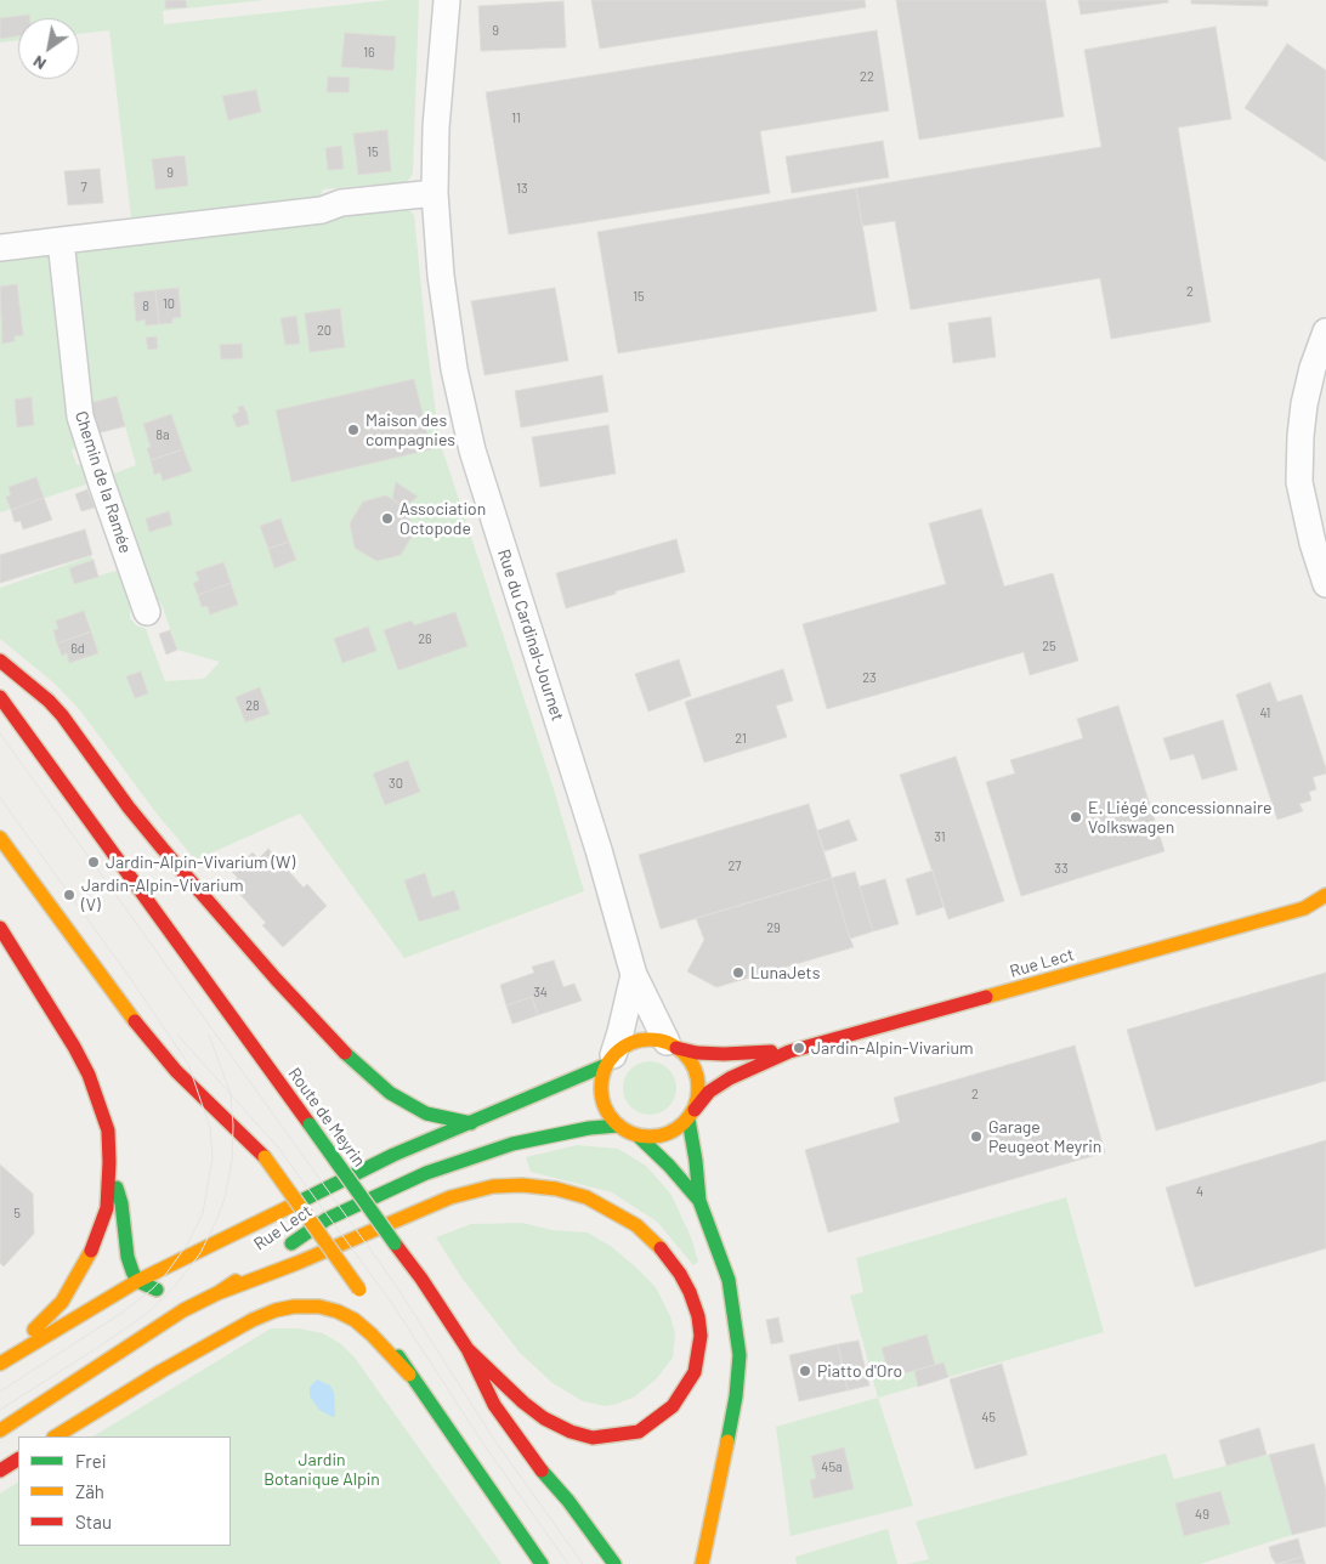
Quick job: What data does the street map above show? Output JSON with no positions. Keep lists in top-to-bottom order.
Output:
{
  "streets": {
    "main road": ["Rue Lect", "Route de Meyrin"],
    "street": ["Chemin de la Ramée", "Rue du Cardinal-Journet"]
  },
  "crossings": [
    ["Rue du Cardinal-Journet", "Rue Lect"]
  ],
  "parks": ["Jardin Botanique Alpin"],
  "places": [
    "Maison des compagnies",
    "Association Octopode",
    "E. Liégé concessionnaire Volkswagen",
    "Jardin-Alpin-Vivarium (W)",
    "Jardin-Alpin-Vivarium (V)",
    "LunaJets",
    "Jardin-Alpin-Vivarium",
    "Garage Peugeot Meyrin",
    "Piatto d'Oro"
  ],
  "house_numbers": [
    "9",
    "16",
    "22",
    "11",
    "15",
    "9",
    "7",
    "13",
    "2",
    "15",
    "10",
    "8",
    "20",
    "8a",
    "26",
    "25",
    "6d",
    "23",
    "28",
    "41",
    "21",
    "30",
    "31",
    "27",
    "33",
    "29",
    "34",
    "2",
    "4",
    "5",
    "45",
    "45a",
    "49"
  ],
  "legend": ["Frei", "Zäh", "Stau"],
  "north": "bottom left"
}
